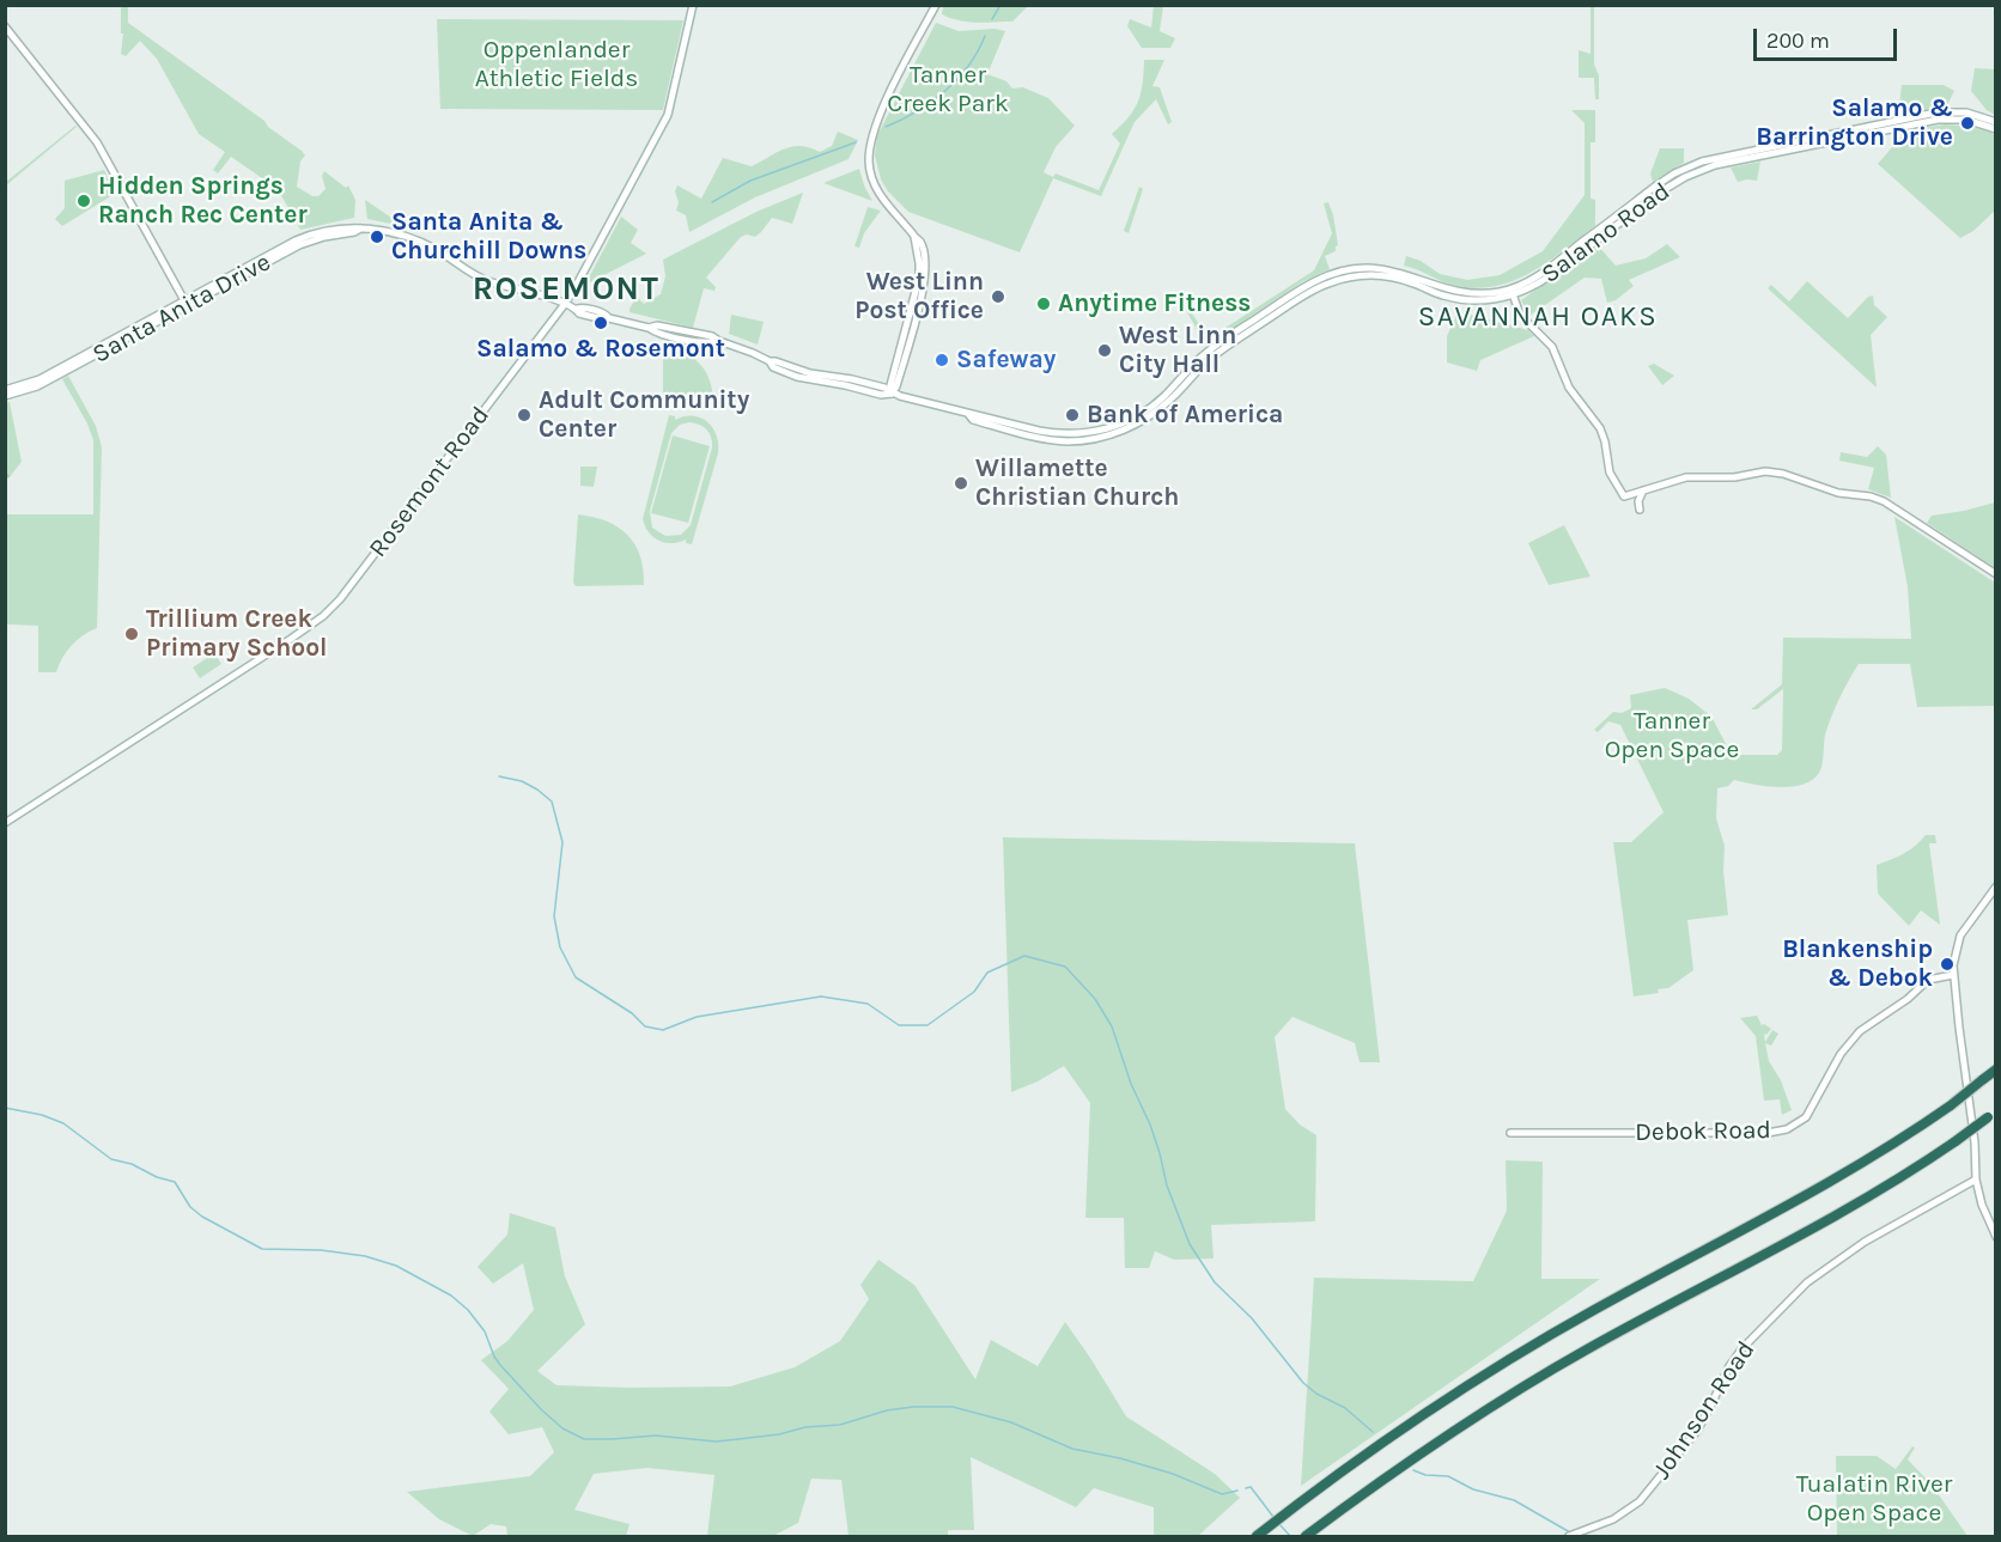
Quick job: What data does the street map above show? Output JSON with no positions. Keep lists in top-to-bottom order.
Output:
{
  "streets": {
    "main road": [
      "Salamo Road",
      "Santa Anita Drive",
      "Rosemont Road",
      "Debok Road",
      "Johnson Road"
    ]
  },
  "crossings": [
    ["Salamo Road", "Santa Anita Drive"],
    ["Salamo Road", "Rosemont Road"],
    ["Santa Anita Drive", "Rosemont Road"]
  ],
  "districts": ["ROSEMONT", "SAVANNAH OAKS"],
  "parks": [
    "Oppenlander Athletic Fields",
    "Tanner Creek Park",
    "Tanner Open Space",
    "Tualatin River Open Space"
  ],
  "places": [
    "Salamo & Barrington Drive",
    "Hidden Springs Ranch Rec Center",
    "Santa Anita & Churchill Downs",
    "West Linn Post Office",
    "Anytime Fitness",
    "Salamo & Rosemont",
    "West Linn City Hall",
    "Safeway",
    "Adult Community Center",
    "Bank of America",
    "Willamette Christian Church",
    "Trillium Creek Primary School",
    "Blankenship & Debok"
  ],
  "scale_bar": "200 m"
}
